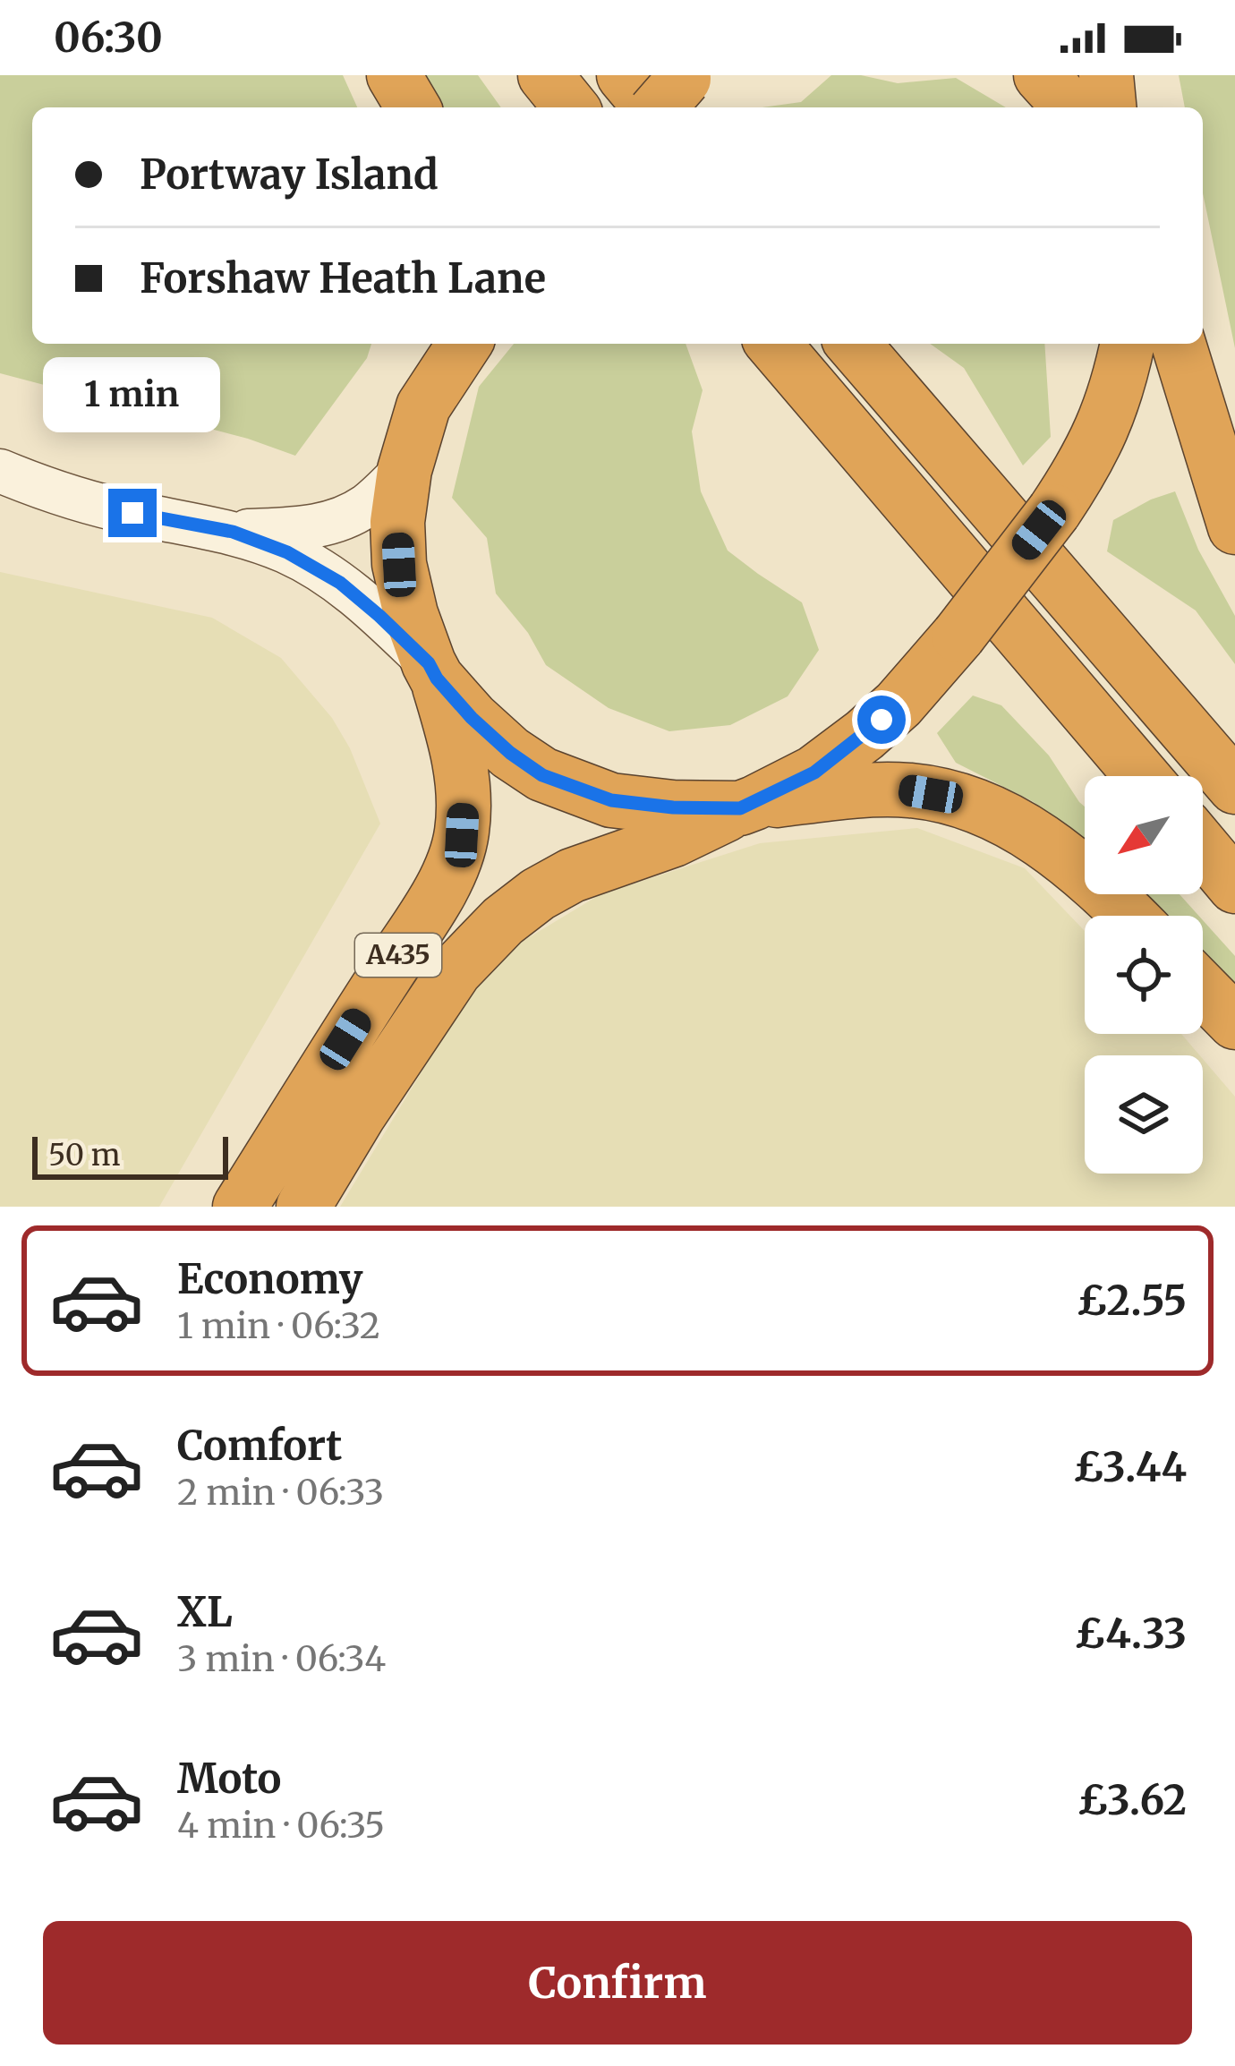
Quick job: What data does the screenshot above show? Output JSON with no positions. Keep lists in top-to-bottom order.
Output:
{
  "streets": {
    "highway": ["A435"]
  },
  "scale_bar": "50 m",
  "north": "bottom left",
  "page": {
    "status": "06:30",
    "banner": ["Portway Island", "Forshaw Heath Lane"],
    "bubble": "1 min",
    "scale": "50 m",
    "list": [
      {
        "name": "Economy",
        "note": "1 min · 06:32",
        "value": "£2.55"
      },
      {
        "name": "Comfort",
        "note": "2 min · 06:33",
        "value": "£3.44"
      },
      {
        "name": "XL",
        "note": "3 min · 06:34",
        "value": "£4.33"
      },
      {
        "name": "Moto",
        "note": "4 min · 06:35",
        "value": "£3.62"
      }
    ],
    "buttons": "Confirm"
  }
}
